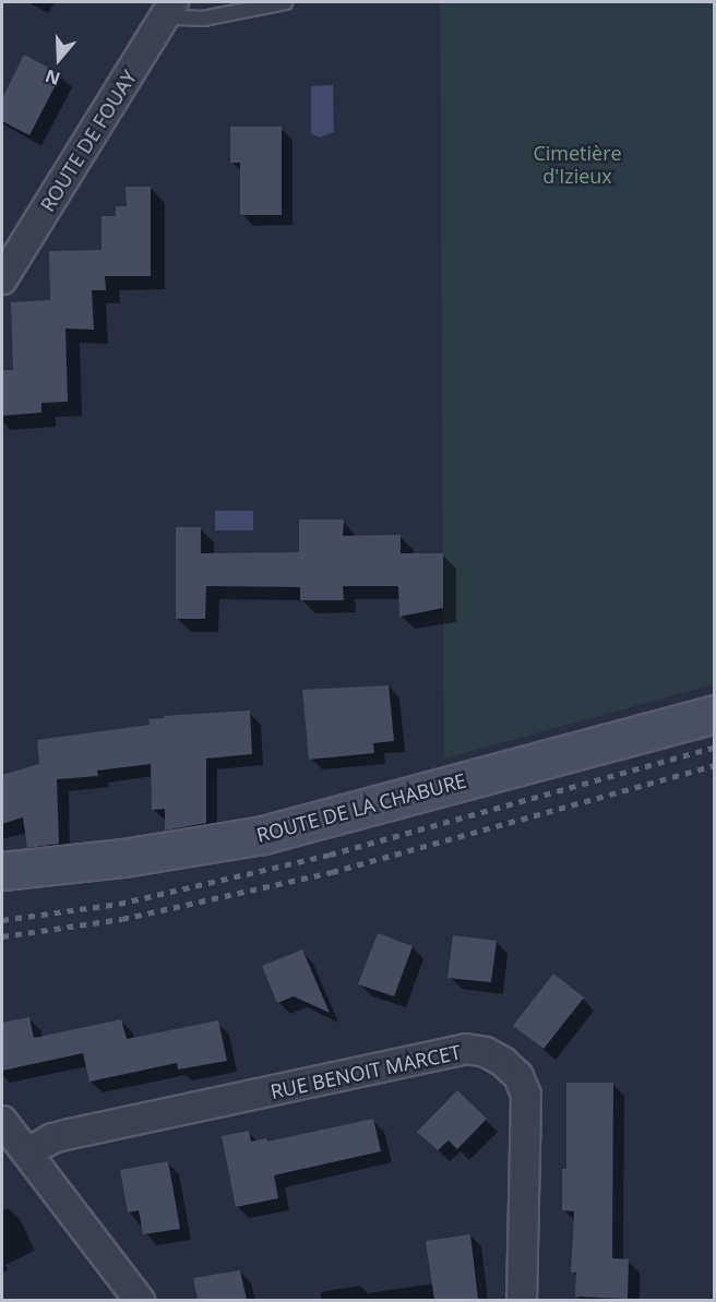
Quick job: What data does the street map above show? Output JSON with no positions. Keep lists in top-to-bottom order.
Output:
{
  "streets": {
    "main road": ["ROUTE DE LA CHABURE"],
    "street": ["ROUTE DE FOUAY", "RUE BENOIT MARCET"]
  },
  "parks": ["Cimetière d'Izieux"],
  "north": "bottom"
}
